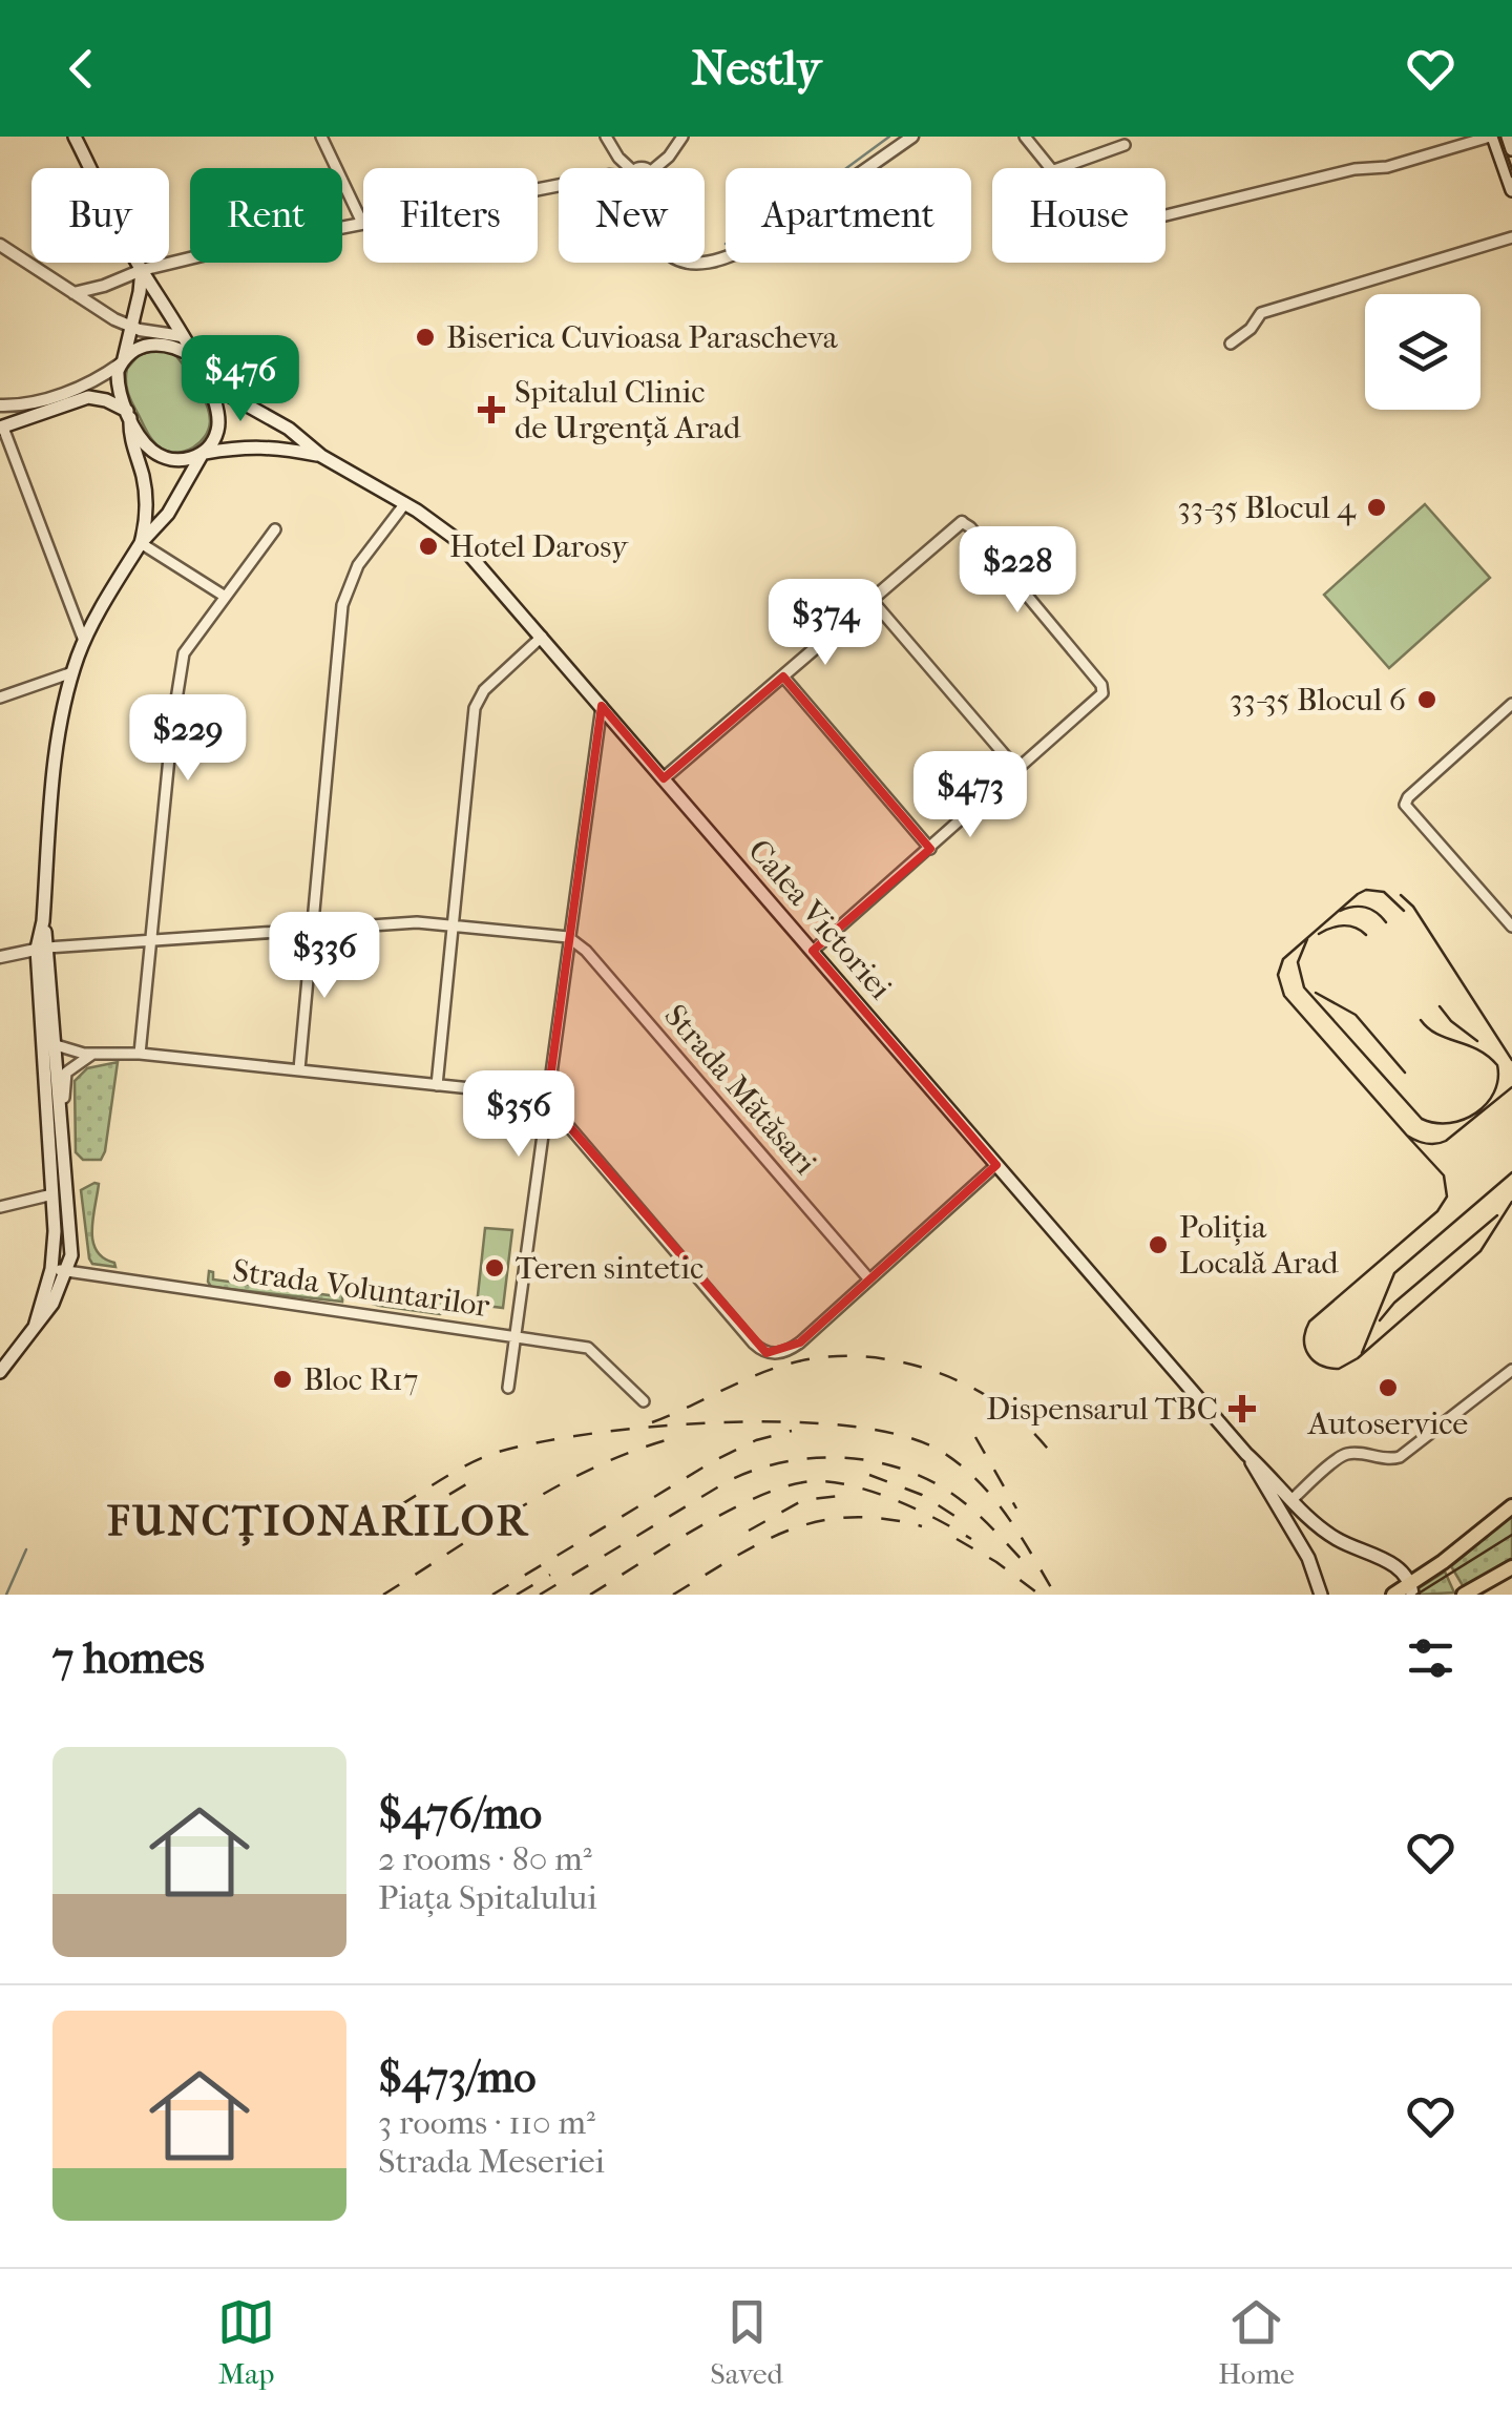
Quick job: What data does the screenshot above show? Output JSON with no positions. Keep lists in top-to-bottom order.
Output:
{
  "streets": {
    "main road": ["Calea Victoriei"],
    "street": ["Strada Mătăsari", "Strada Voluntarilor"]
  },
  "districts": ["FUNCȚIONARILOR"],
  "places": {
    "other": [
      "Biserica Cuvioasa Parascheva",
      "33-35 Blocul 4",
      "Hotel Darosy",
      "33-35 Blocul 6",
      "Poliția Locală Arad",
      "Teren sintetic",
      "Bloc R17",
      "Autoservice"
    ],
    "health": ["Spitalul Clinic de Urgență Arad", "Dispensarul TBC"]
  },
  "page": {
    "header": "Nestly",
    "chip": [
      "Buy",
      "Rent",
      "Filters",
      "New",
      "Apartment",
      "House"
    ],
    "price": [
      "$476",
      "$228",
      "$374",
      "$229",
      "$473",
      "$336",
      "$356"
    ],
    "heading": "7 homes",
    "list": [
      {
        "name": "$476/mo",
        "note": "2 rooms · 80 m² · Piața Spitalului"
      },
      {
        "name": "$473/mo",
        "note": "3 rooms · 110 m² · Strada Meseriei"
      }
    ],
    "tabs": ["Map", "Saved", "Home"]
  }
}
